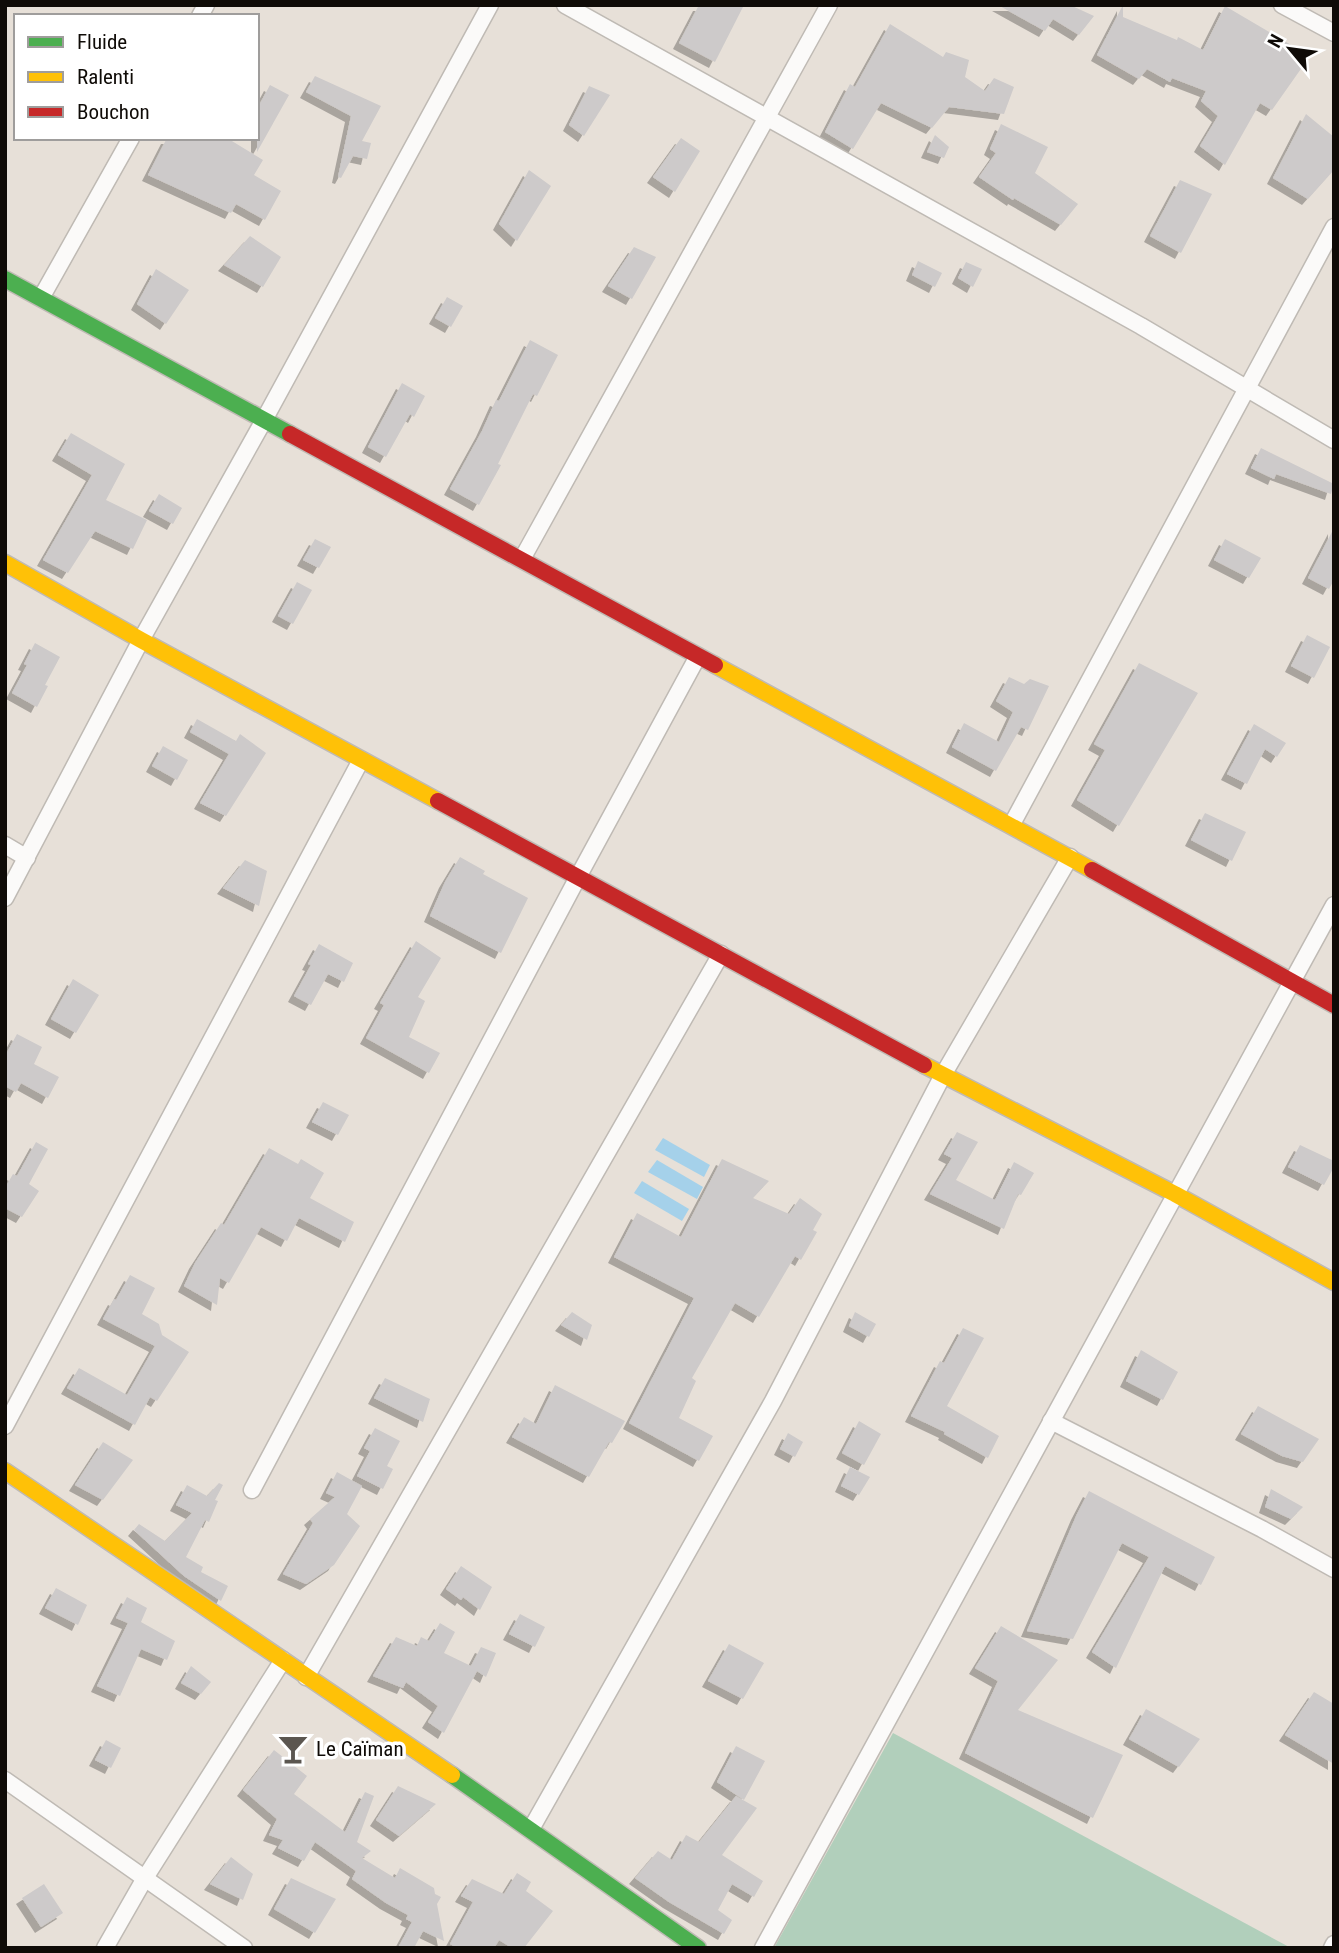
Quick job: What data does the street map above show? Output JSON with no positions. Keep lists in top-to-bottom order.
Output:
{
  "places": {
    "bar": ["Le Caïman"]
  },
  "legend": ["Fluide", "Ralenti", "Bouchon"],
  "north": "top left"
}
